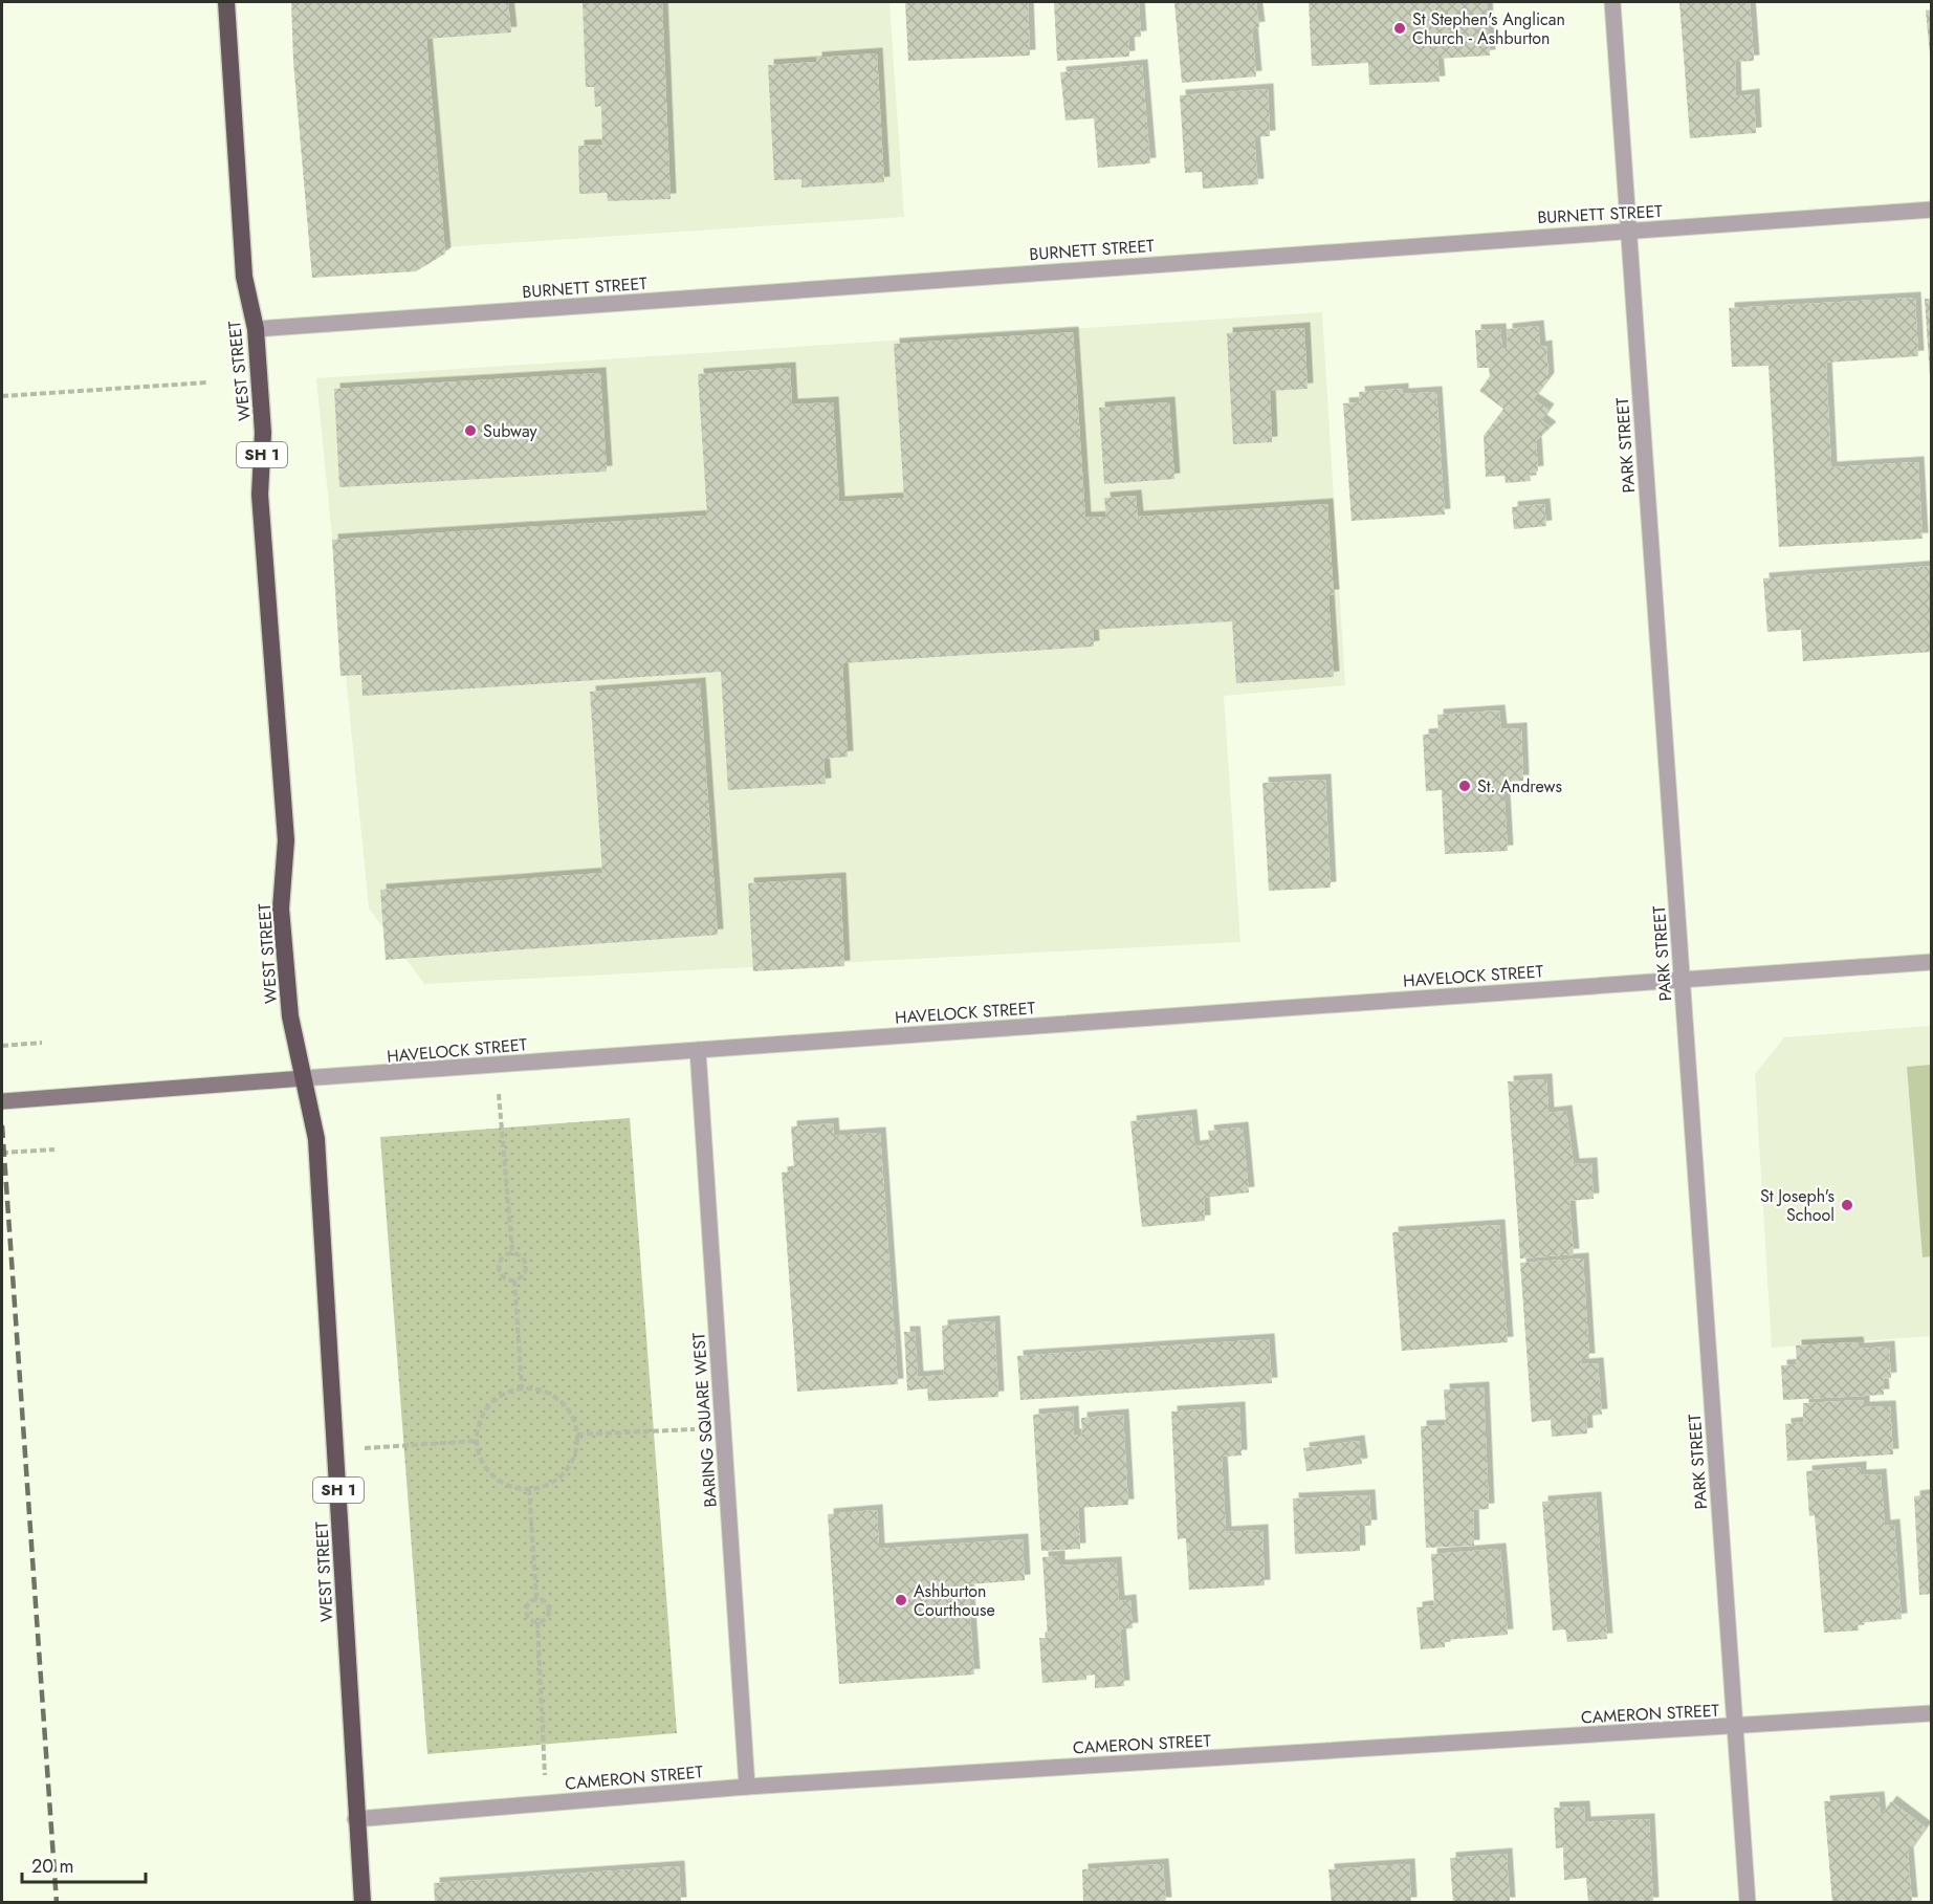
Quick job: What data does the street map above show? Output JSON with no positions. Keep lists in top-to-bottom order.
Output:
{
  "streets": {
    "highway": ["WEST STREET", "SH 1"],
    "main road": ["HAVELOCK STREET"],
    "street": [
      "BURNETT STREET",
      "PARK STREET",
      "BARING SQUARE WEST",
      "CAMERON STREET"
    ]
  },
  "crossings": [
    ["BURNETT STREET", "WEST STREET"],
    ["BURNETT STREET", "PARK STREET"],
    ["WEST STREET", "HAVELOCK STREET"],
    ["WEST STREET", "CAMERON STREET"],
    ["PARK STREET", "HAVELOCK STREET"],
    ["PARK STREET", "CAMERON STREET"],
    ["HAVELOCK STREET", "BARING SQUARE WEST"],
    ["BARING SQUARE WEST", "CAMERON STREET"]
  ],
  "places": [
    "St Stephen's Anglican Church - Ashburton",
    "Subway",
    "St. Andrews",
    "St Joseph's School",
    "Ashburton Courthouse"
  ],
  "scale_bar": "20 m"
}
